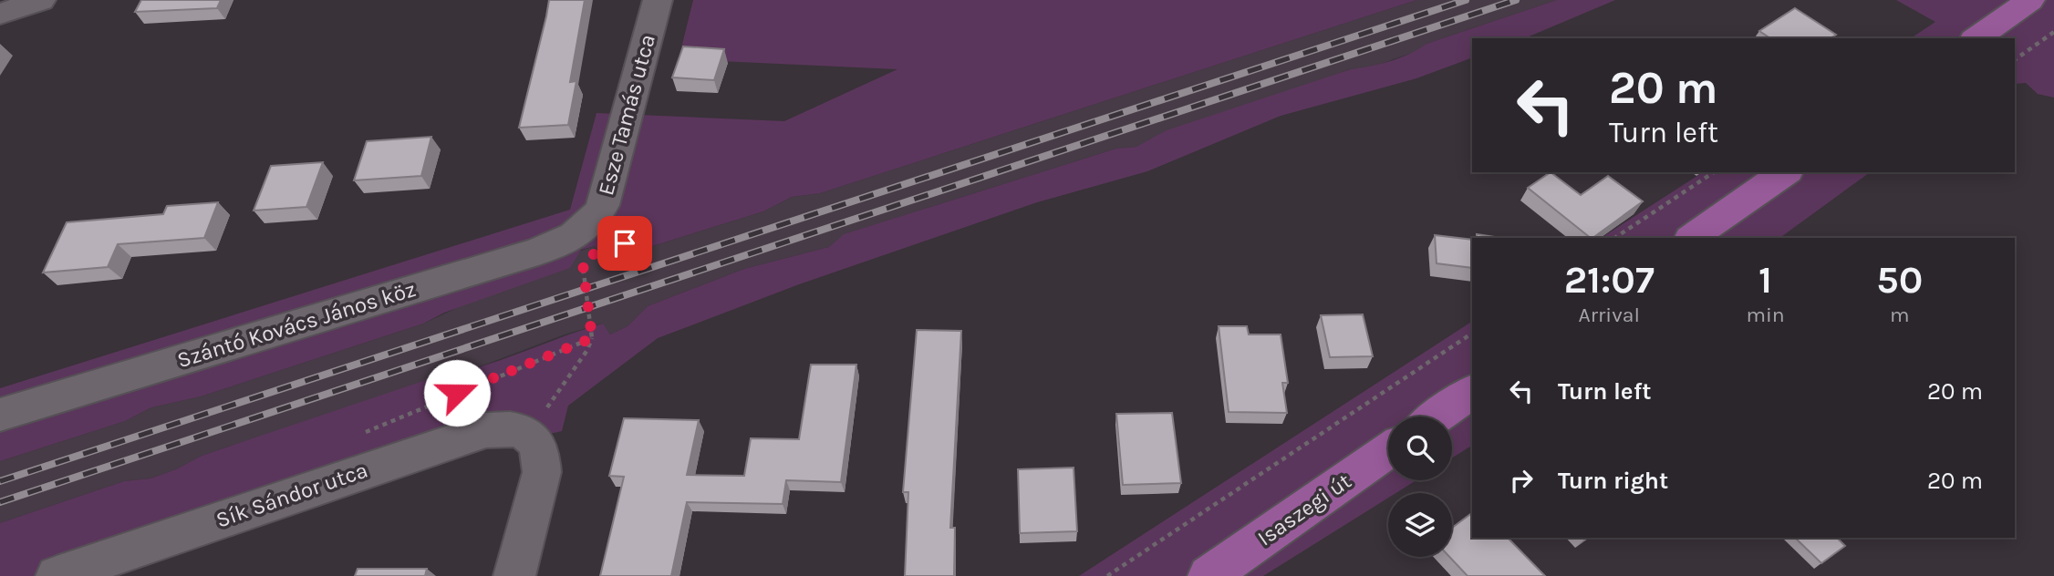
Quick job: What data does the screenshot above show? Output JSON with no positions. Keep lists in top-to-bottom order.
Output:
{
  "streets": {
    "main road": ["Isaszegi út"],
    "street": ["Esze Tamás utca", "Szántó Kovács János köz", "Sík Sándor utca"]
  },
  "crossings": [
    ["Esze Tamás utca", "Szántó Kovács János köz"]
  ],
  "page": {
    "turn": ["20 m", "Turn left"],
    "eta": [
      "21:07",
      "Arrival",
      "1",
      "min",
      "50",
      "m"
    ],
    "list": [
      {
        "name": "Turn left",
        "value": "20 m"
      },
      {
        "name": "Turn right",
        "value": "20 m"
      }
    ]
  }
}
